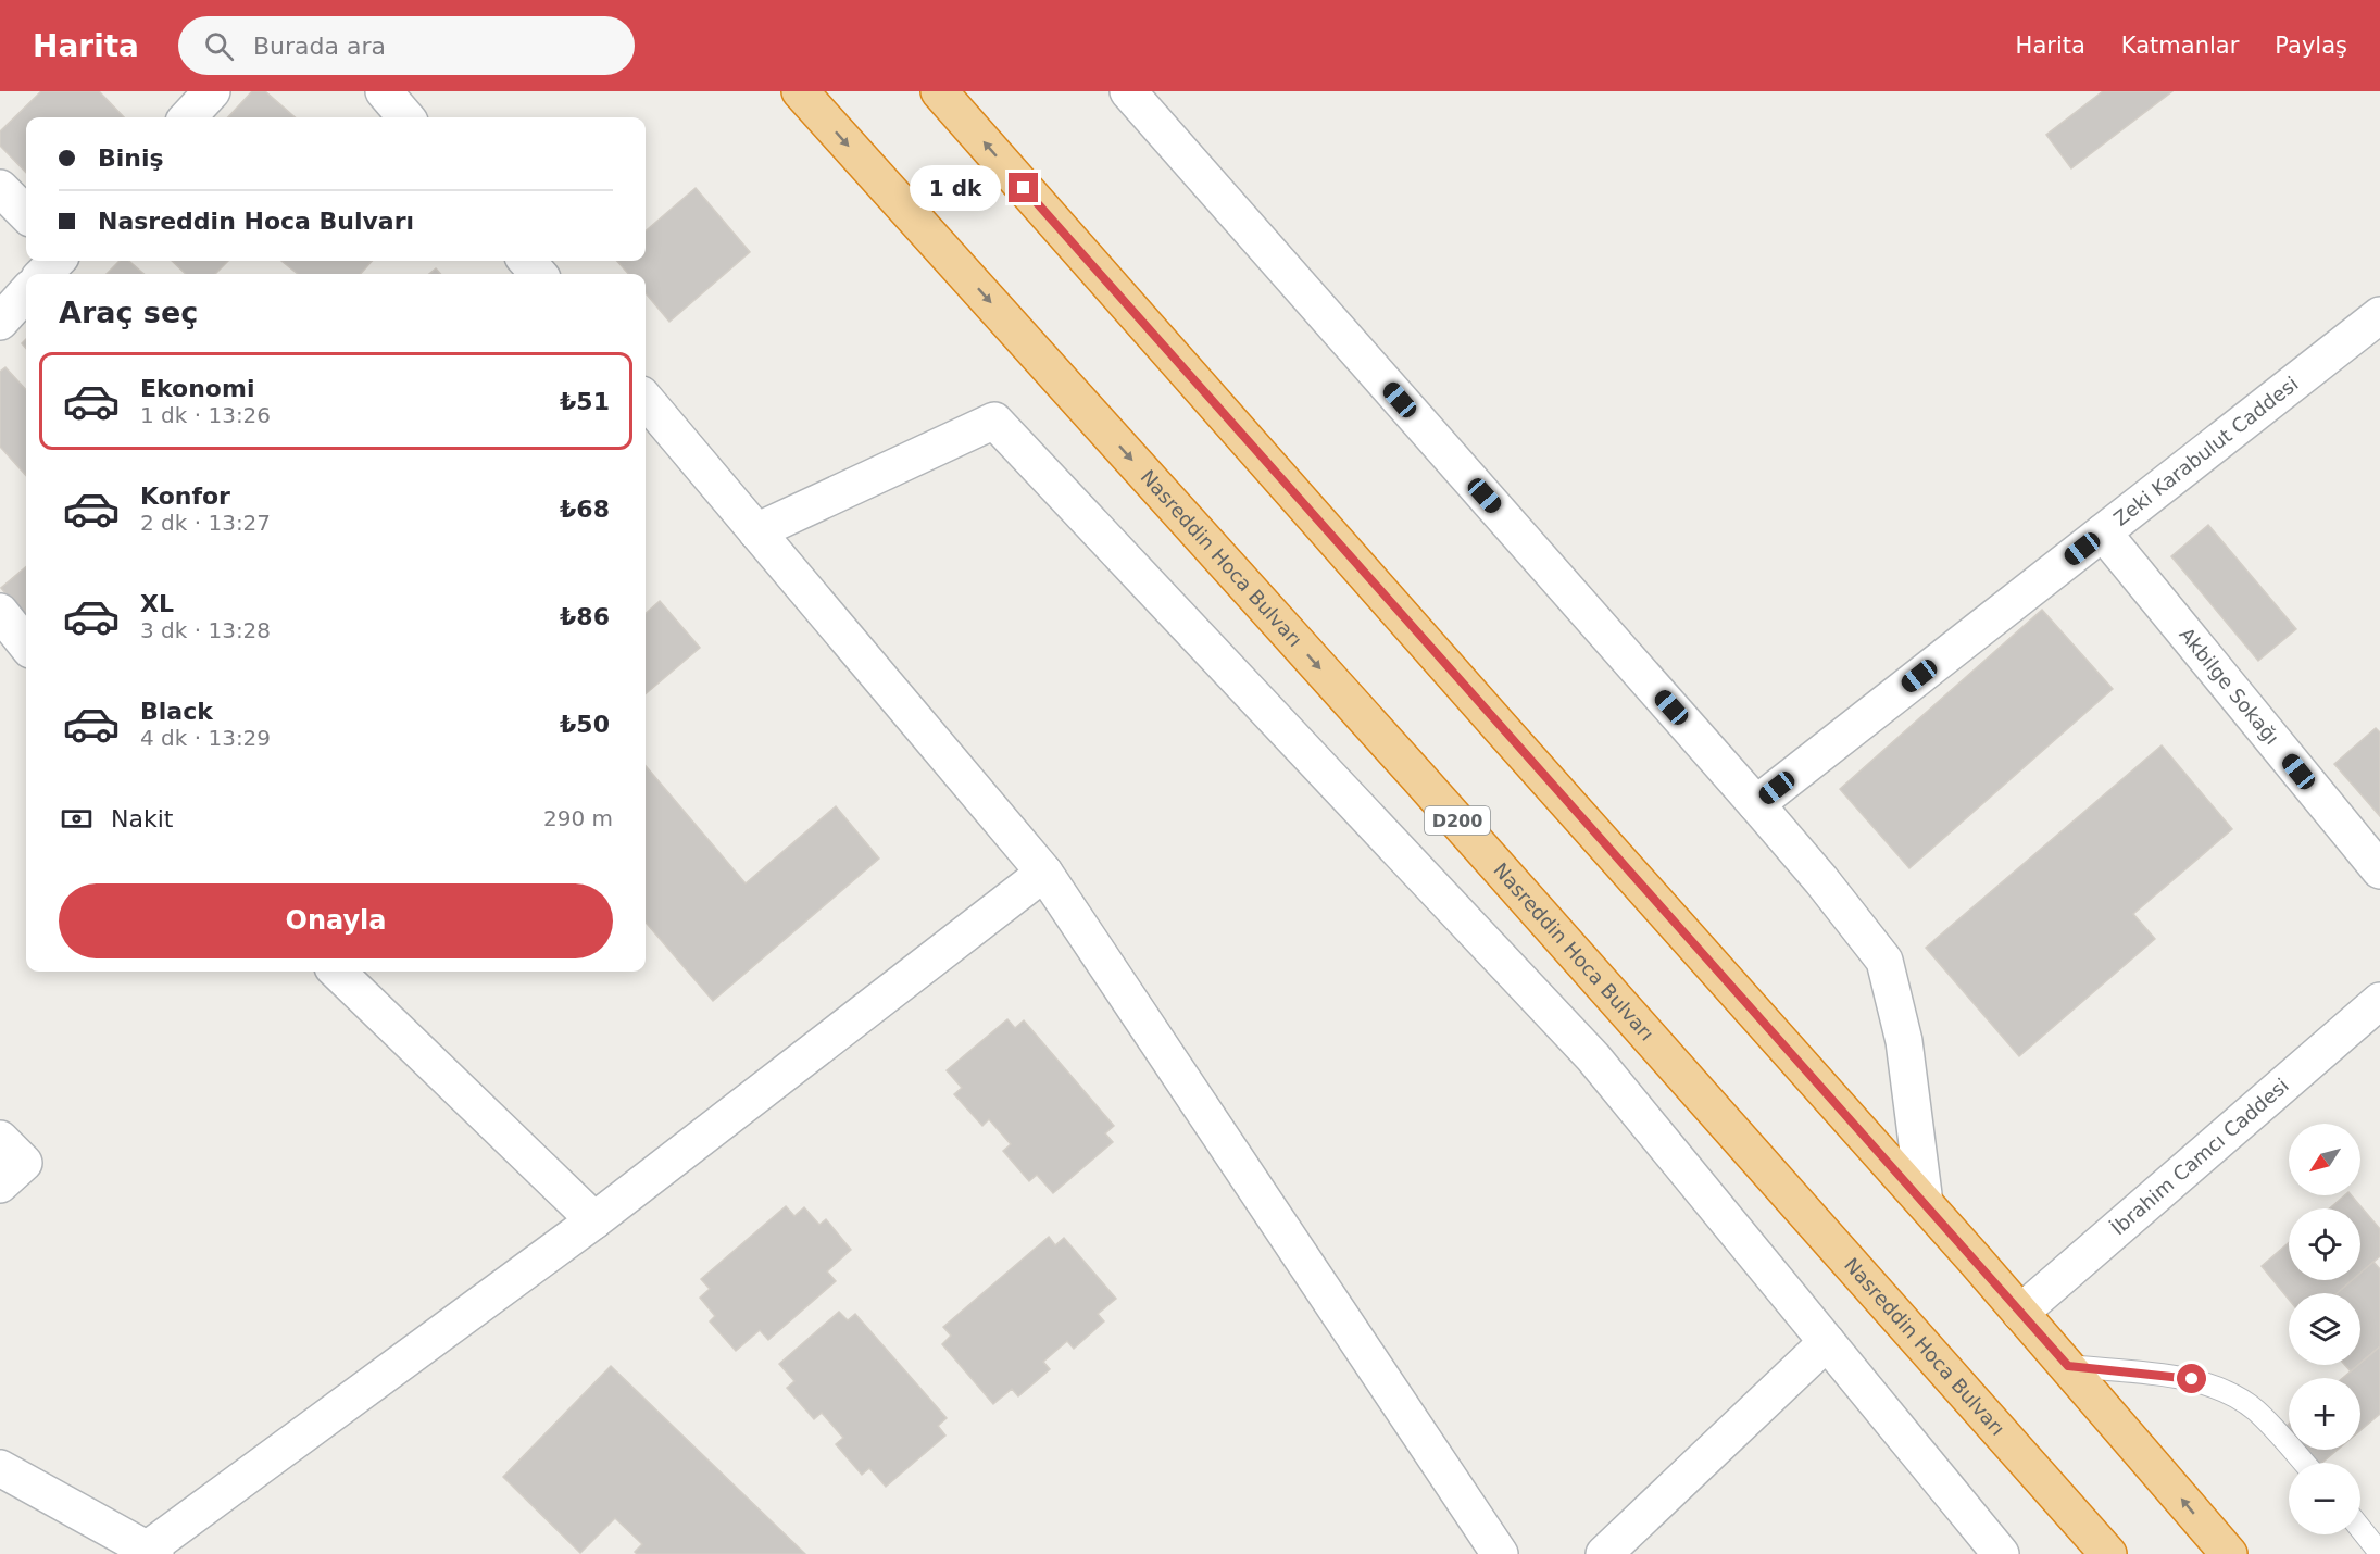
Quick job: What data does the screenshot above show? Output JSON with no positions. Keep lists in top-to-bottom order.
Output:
{
  "streets": {
    "highway": ["Nasreddin Hoca Bulvarı", "D200"],
    "street": ["Zeki Karabulut Caddesi", "Akbilge Sokağı", "İbrahim Camcı Caddesi"]
  },
  "crossings": [
    ["Zeki Karabulut Caddesi", "Akbilge Sokağı"]
  ],
  "north": "bottom left",
  "page": {
    "header": "Harita",
    "search": "Burada ara",
    "nav": ["Harita", "Katmanlar", "Paylaş"],
    "banner": ["Biniş", "Nasreddin Hoca Bulvarı"],
    "bubble": "1 dk",
    "heading": "Araç seç",
    "list": [
      {
        "name": "Ekonomi",
        "note": "1 dk · 13:26",
        "value": "₺51"
      },
      {
        "name": "Konfor",
        "note": "2 dk · 13:27",
        "value": "₺68"
      },
      {
        "name": "XL",
        "note": "3 dk · 13:28",
        "value": "₺86"
      },
      {
        "name": "Black",
        "note": "4 dk · 13:29",
        "value": "₺50"
      }
    ],
    "pay": ["Nakit", "290 m"],
    "buttons": "Onayla",
    "map_buttons": ["+", "−"]
  }
}
